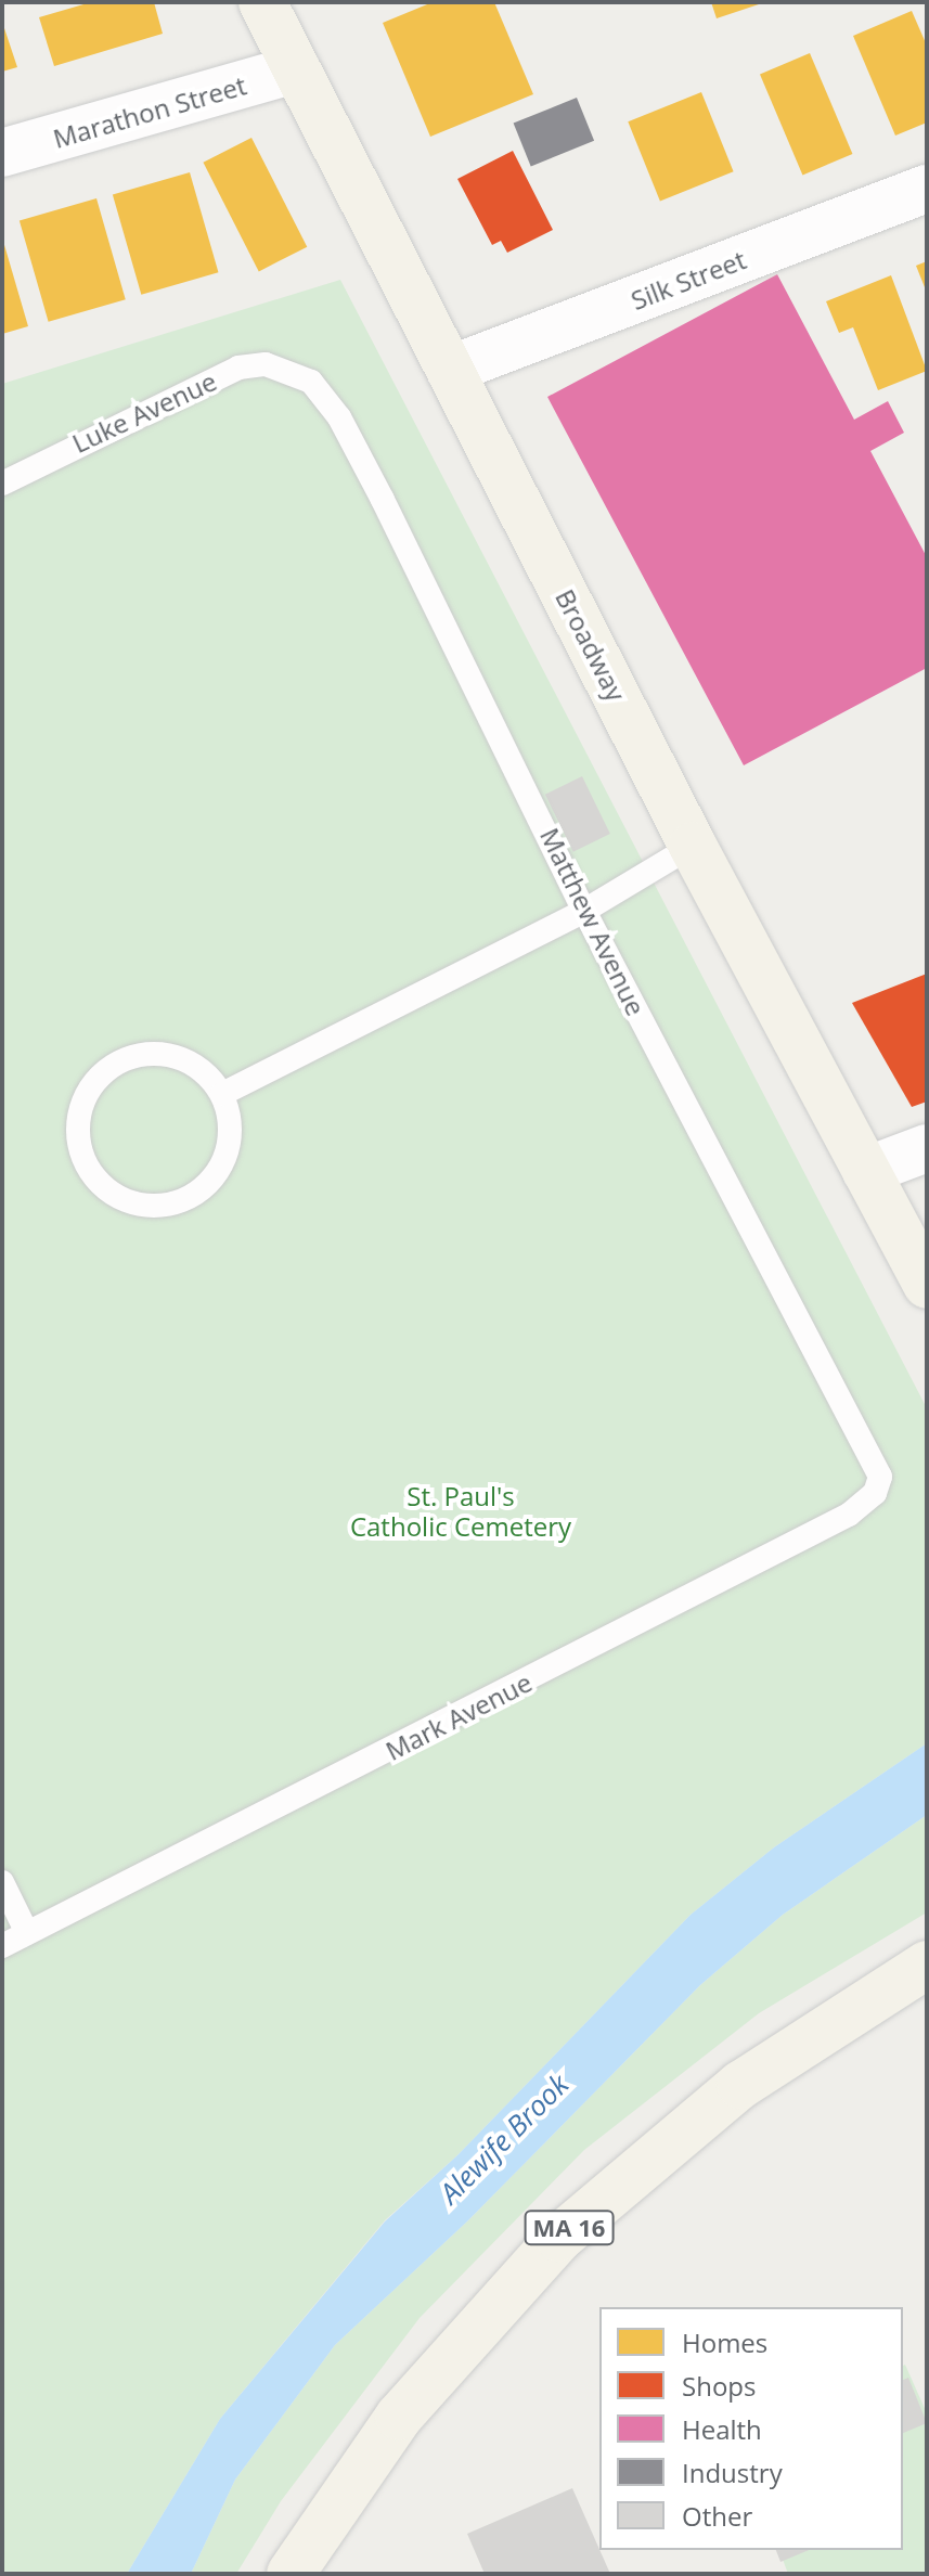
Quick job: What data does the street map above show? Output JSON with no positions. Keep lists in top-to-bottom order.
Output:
{
  "streets": {
    "main road": ["Broadway", "MA 16"],
    "street": ["Marathon Street", "Silk Street"],
    "lane": ["Luke Avenue", "Matthew Avenue", "Mark Avenue"]
  },
  "crossings": [
    ["Marathon Street", "Broadway"],
    ["Silk Street", "Broadway"],
    ["Luke Avenue", "Matthew Avenue"],
    ["Matthew Avenue", "Mark Avenue"]
  ],
  "water": ["Alewife Brook"],
  "parks": ["St. Paul's Catholic Cemetery"],
  "legend": [
    "Homes",
    "Shops",
    "Health",
    "Industry",
    "Other"
  ]
}
